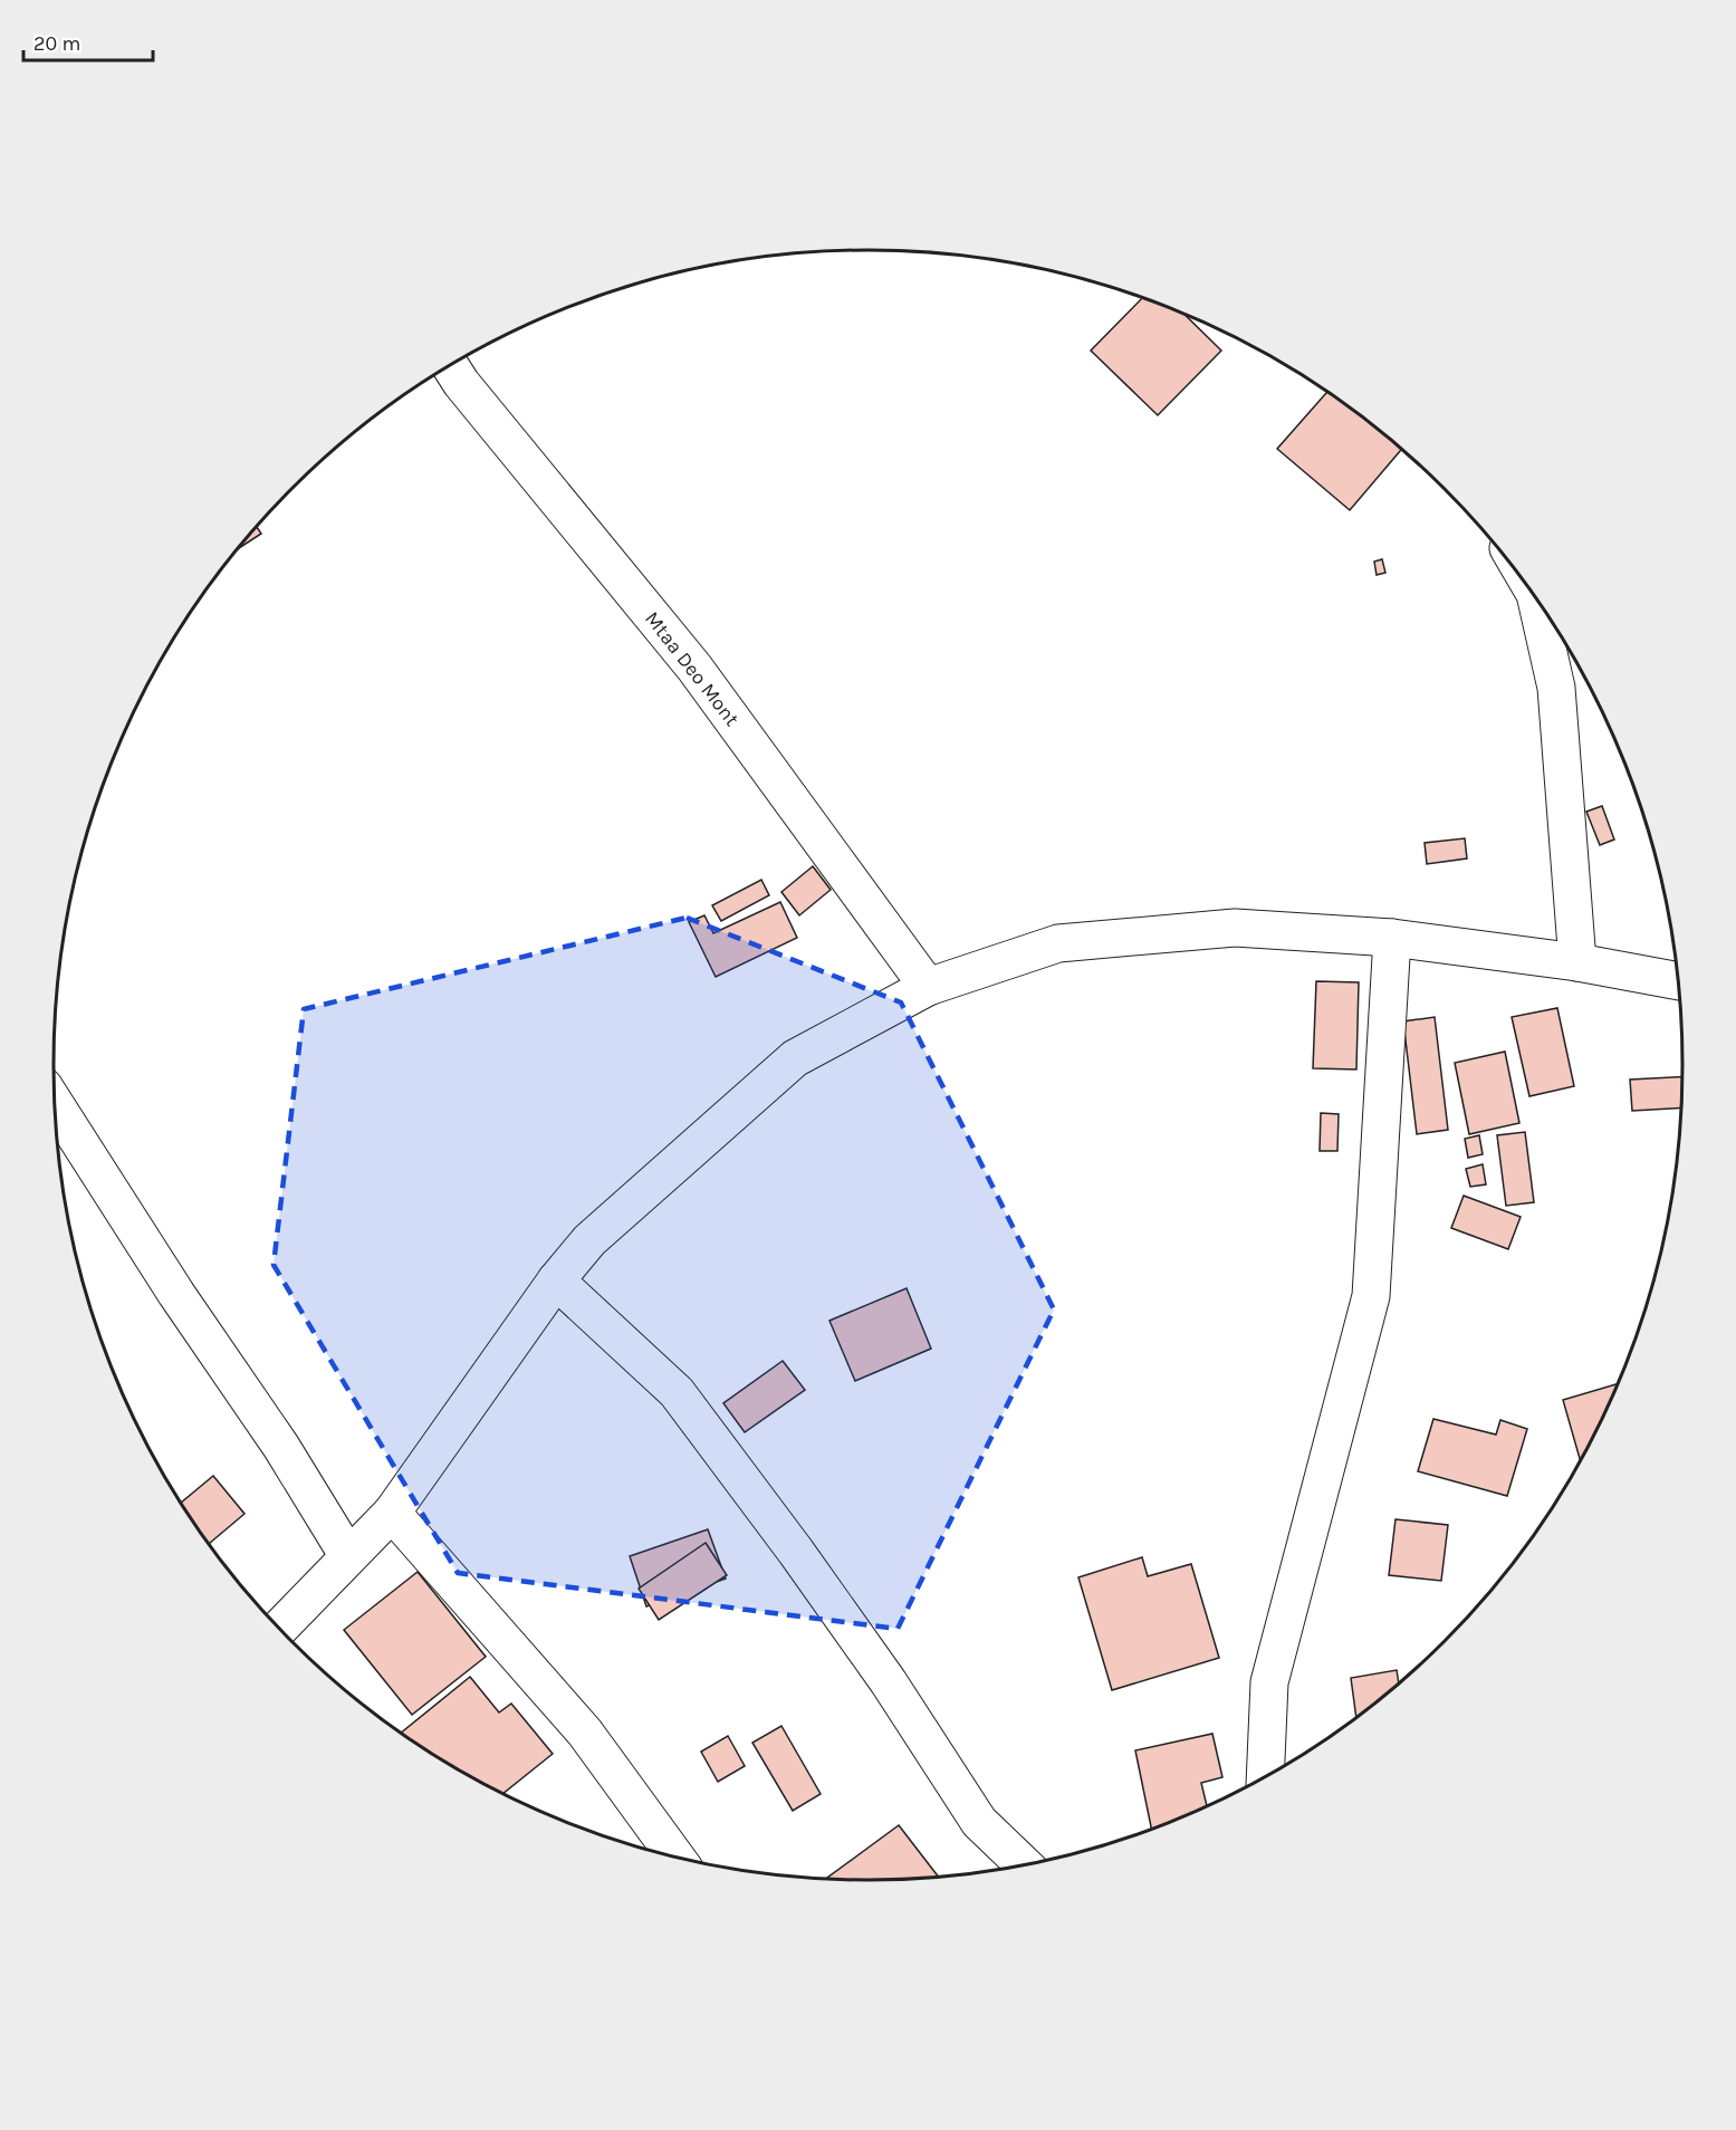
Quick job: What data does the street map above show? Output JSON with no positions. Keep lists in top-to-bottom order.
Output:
{
  "streets": {
    "street": ["Mtaa Deo Mont"]
  },
  "scale_bar": "20 m"
}
